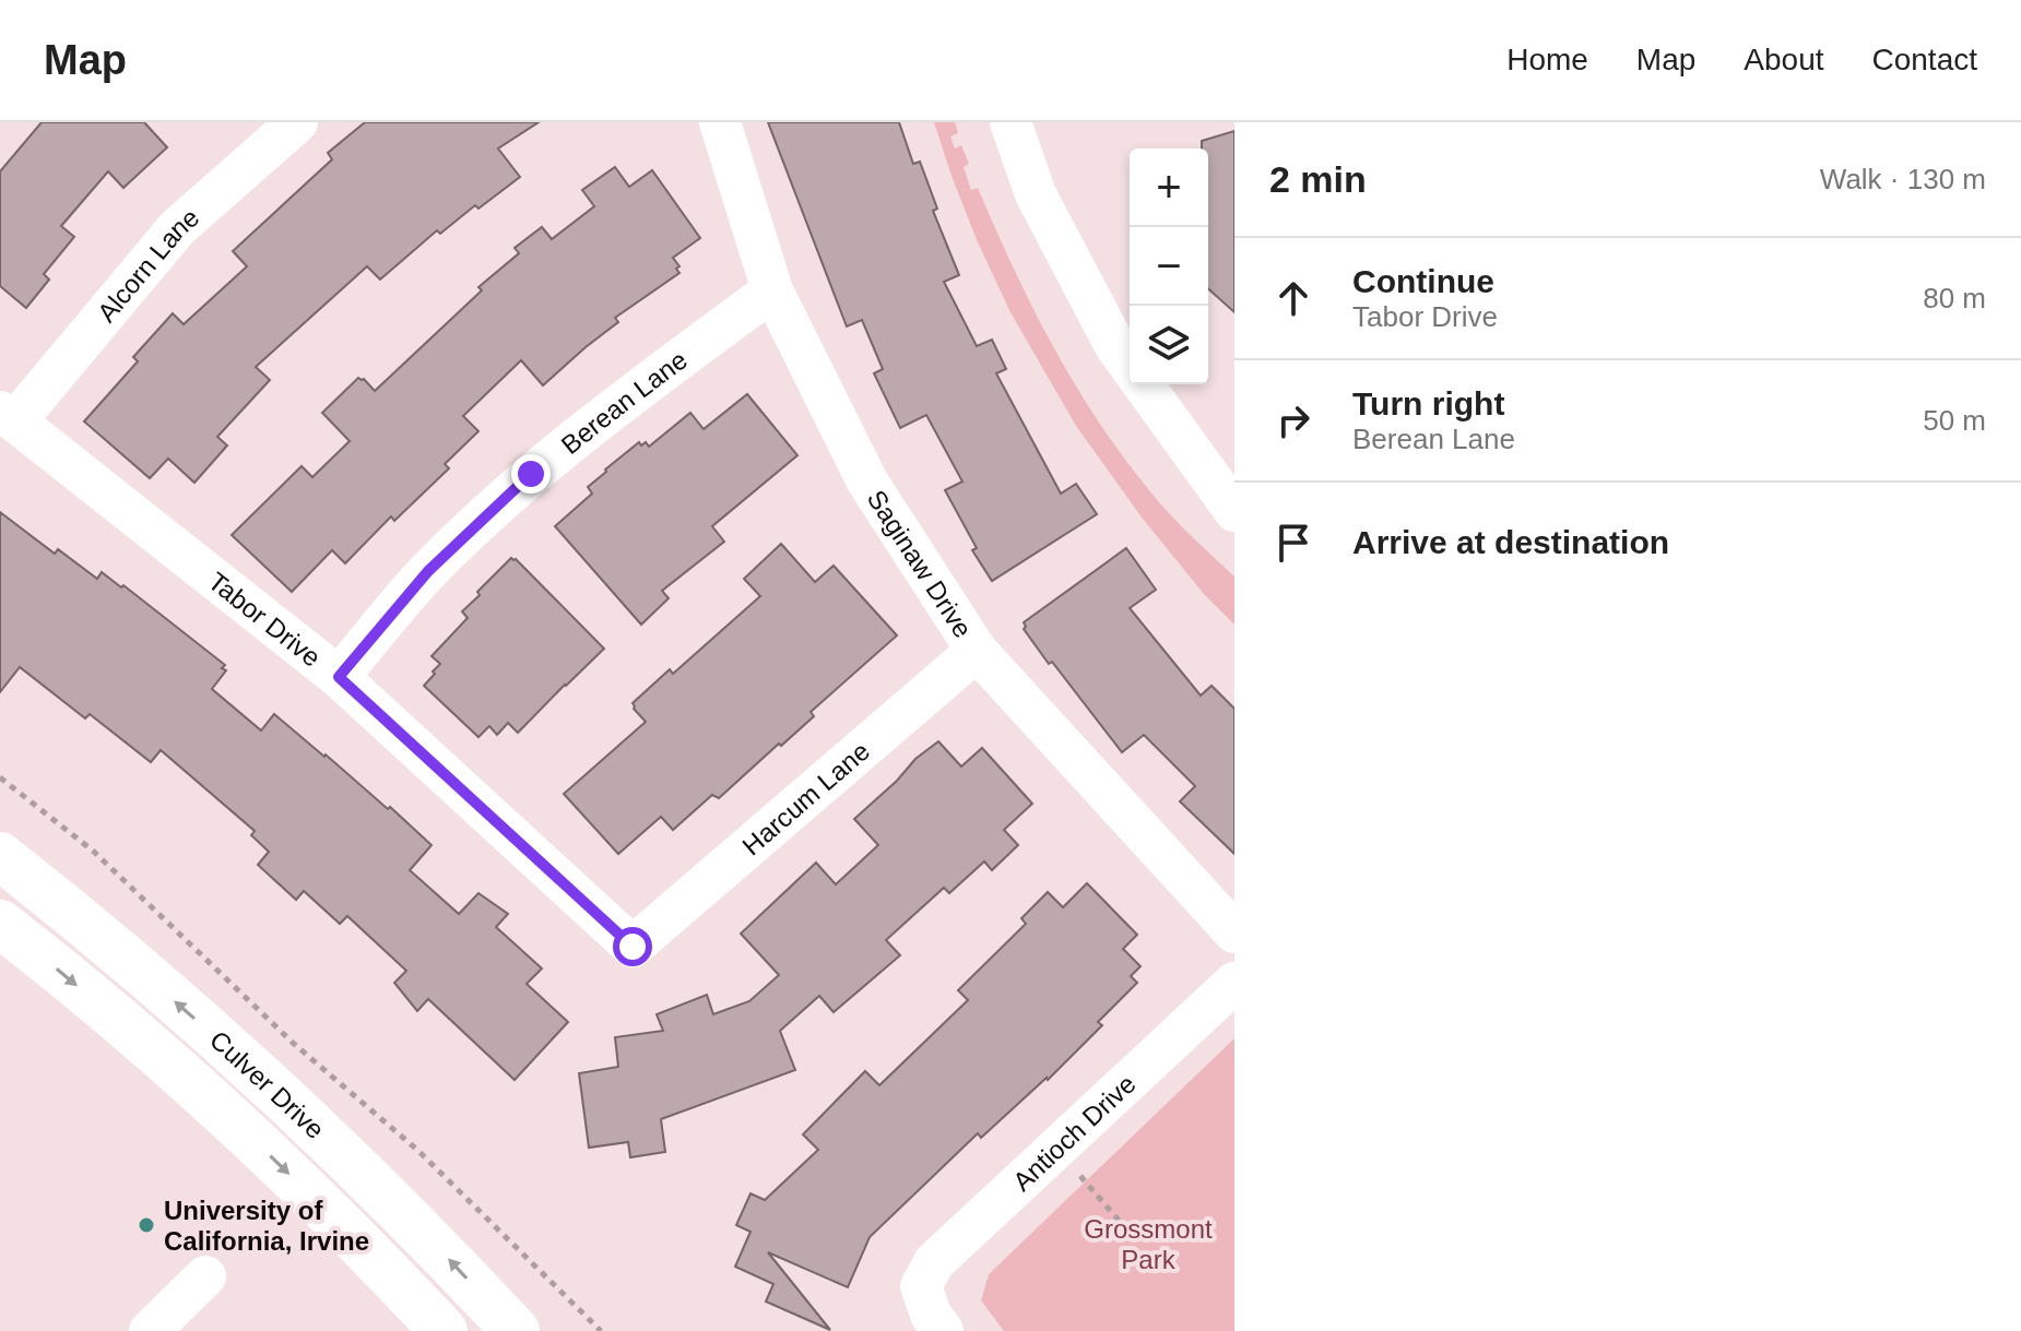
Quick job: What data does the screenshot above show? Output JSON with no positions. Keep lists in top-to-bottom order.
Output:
{
  "streets": {
    "main road": ["Culver Drive"],
    "street": [
      "Alcorn Lane",
      "Berean Lane",
      "Saginaw Drive",
      "Tabor Drive",
      "Harcum Lane",
      "Antioch Drive"
    ]
  },
  "crossings": [
    ["Alcorn Lane", "Tabor Drive"],
    ["Berean Lane", "Saginaw Drive"],
    ["Berean Lane", "Tabor Drive"],
    ["Saginaw Drive", "Harcum Lane"],
    ["Tabor Drive", "Harcum Lane"]
  ],
  "parks": ["Grossmont Park"],
  "places": ["University of California, Irvine"],
  "page": {
    "header": "Map",
    "nav": [
      "Home",
      "Map",
      "About",
      "Contact"
    ],
    "heading": ["2 min", "Walk · 130 m"],
    "map_buttons": ["+", "−"],
    "list": [
      ["Continue", "Tabor Drive", "80 m"],
      ["Turn right", "Berean Lane", "50 m"],
      "Arrive at destination"
    ]
  }
}
